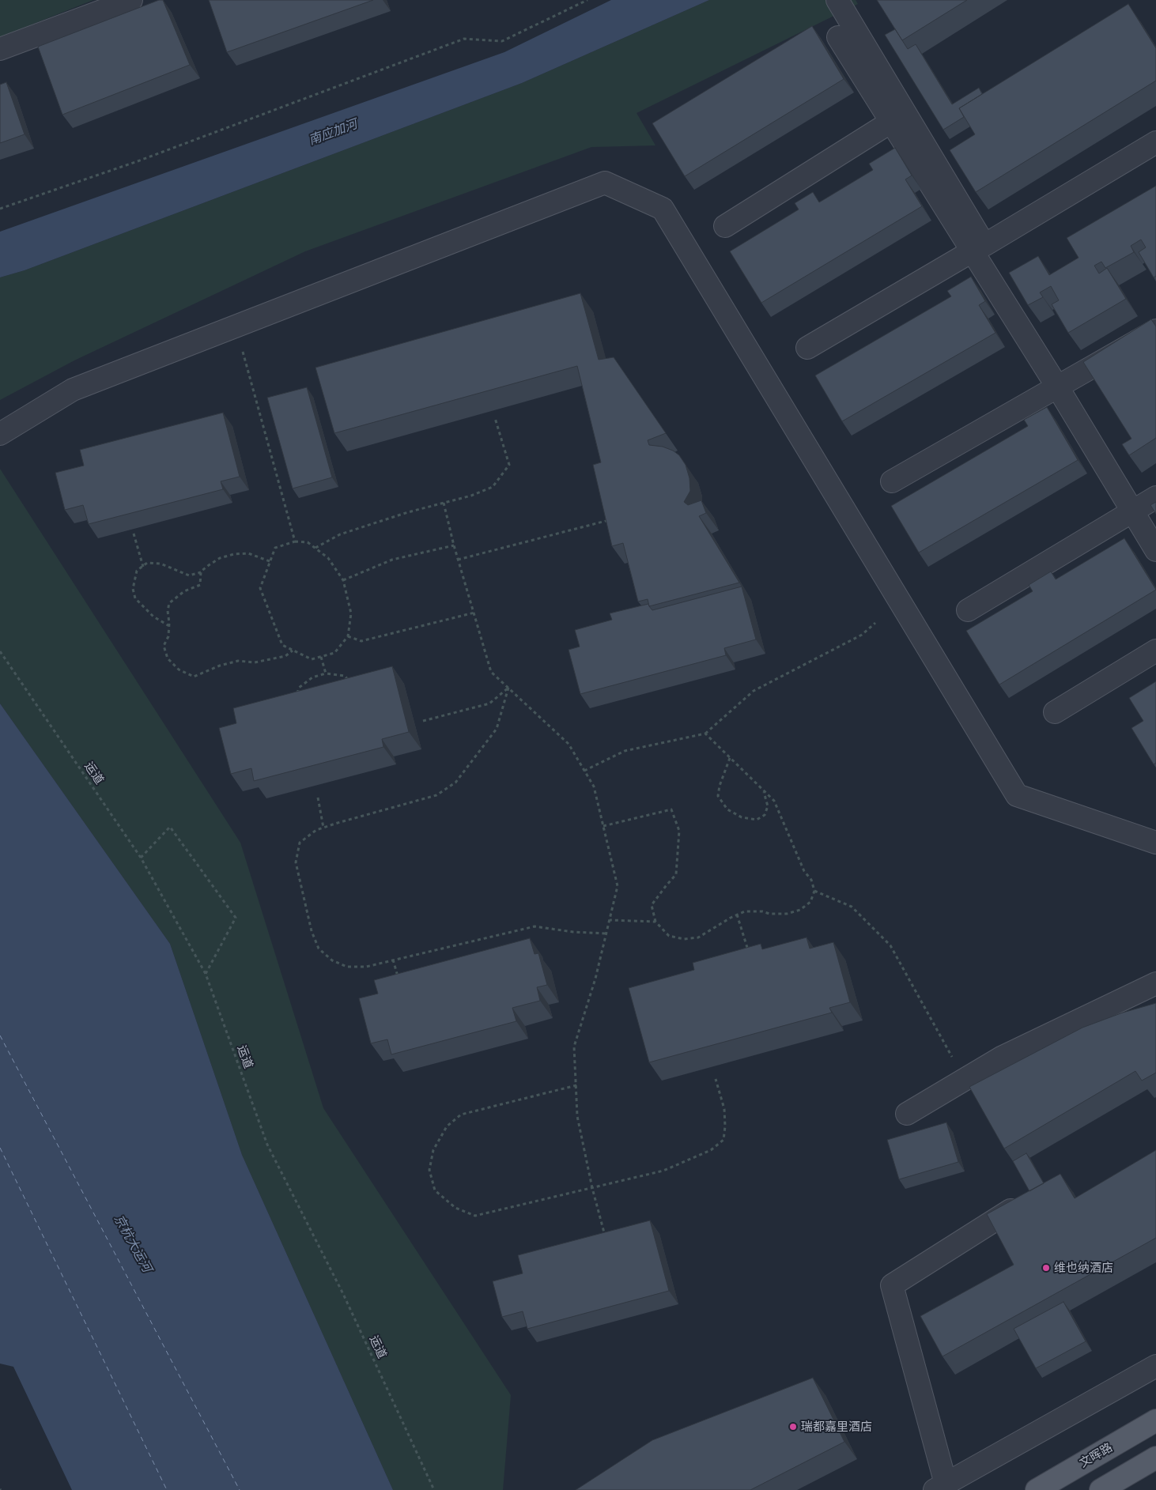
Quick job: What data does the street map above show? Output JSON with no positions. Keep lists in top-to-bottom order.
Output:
{
  "streets": {
    "main road": ["文晖路"],
    "path": ["运道"]
  },
  "water": ["南应加河", "京杭大运河"],
  "places": ["维也纳酒店", "瑞都嘉里酒店"]
}
